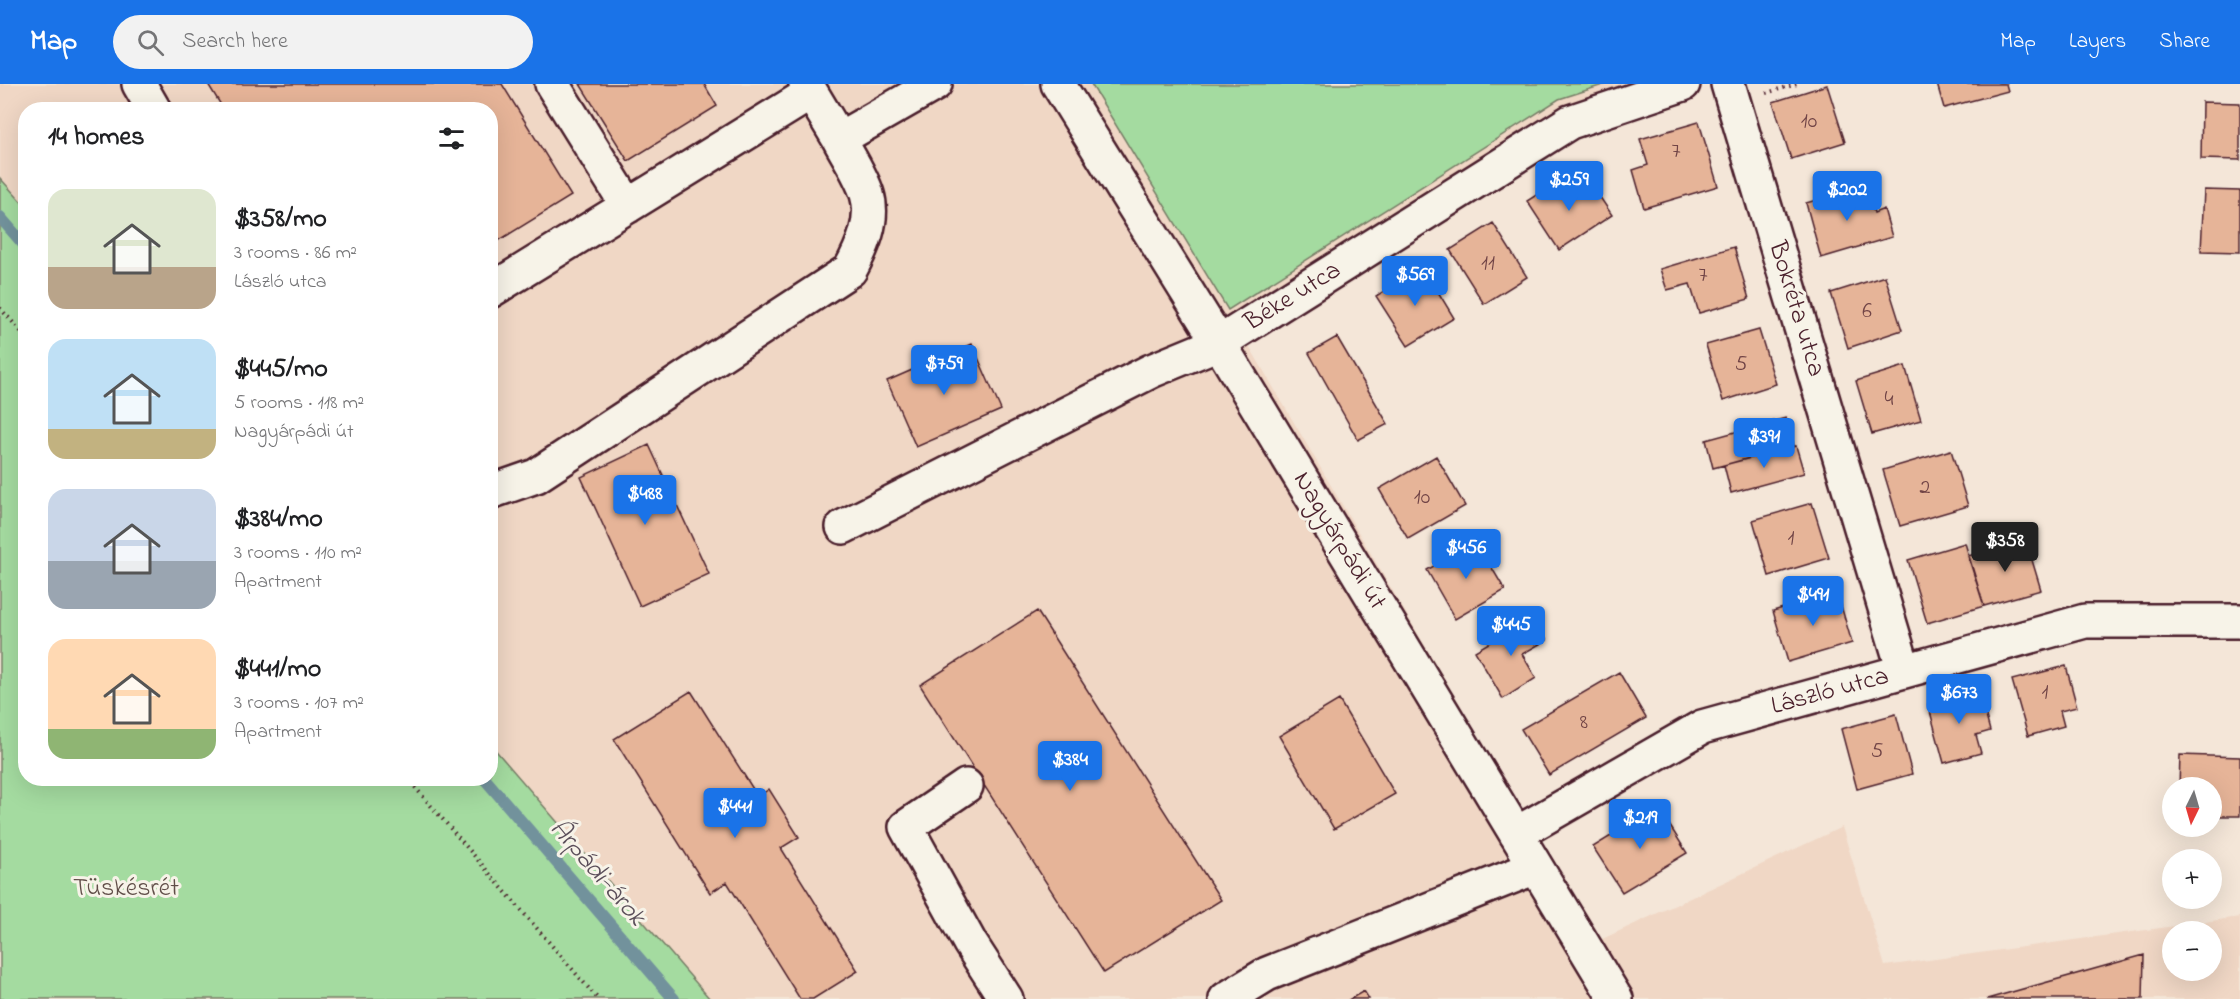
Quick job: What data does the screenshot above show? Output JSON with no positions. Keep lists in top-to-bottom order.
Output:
{
  "streets": {
    "street": [
      "Béke utca",
      "Bokréta utca",
      "Nagyárpádi út",
      "László utca"
    ]
  },
  "crossings": [
    ["Béke utca", "Nagyárpádi út"],
    ["Bokréta utca", "László utca"],
    ["Nagyárpádi út", "László utca"]
  ],
  "water": ["Árpádi-árok"],
  "parks": ["Tüskésrét"],
  "house_numbers": [
    "10",
    "7",
    "11",
    "7",
    "6",
    "5",
    "4",
    "2",
    "10",
    "1",
    "1",
    "8",
    "5"
  ],
  "north": "bottom",
  "page": {
    "header": "Map",
    "search": "Search here",
    "nav": ["Map", "Layers", "Share"],
    "heading": "14 homes",
    "price": [
      "$259",
      "$202",
      "$569",
      "$759",
      "$391",
      "$488",
      "$358",
      "$456",
      "$491",
      "$445",
      "$673",
      "$384",
      "$441",
      "$219"
    ],
    "list": [
      {
        "name": "$358/mo",
        "note": "3 rooms · 86 m² · László utca"
      },
      {
        "name": "$445/mo",
        "note": "5 rooms · 118 m² · Nagyárpádi út"
      },
      {
        "name": "$384/mo",
        "note": "3 rooms · 110 m² · Apartment"
      },
      {
        "name": "$441/mo",
        "note": "3 rooms · 107 m² · Apartment"
      }
    ],
    "map_buttons": ["+", "−"]
  }
}
